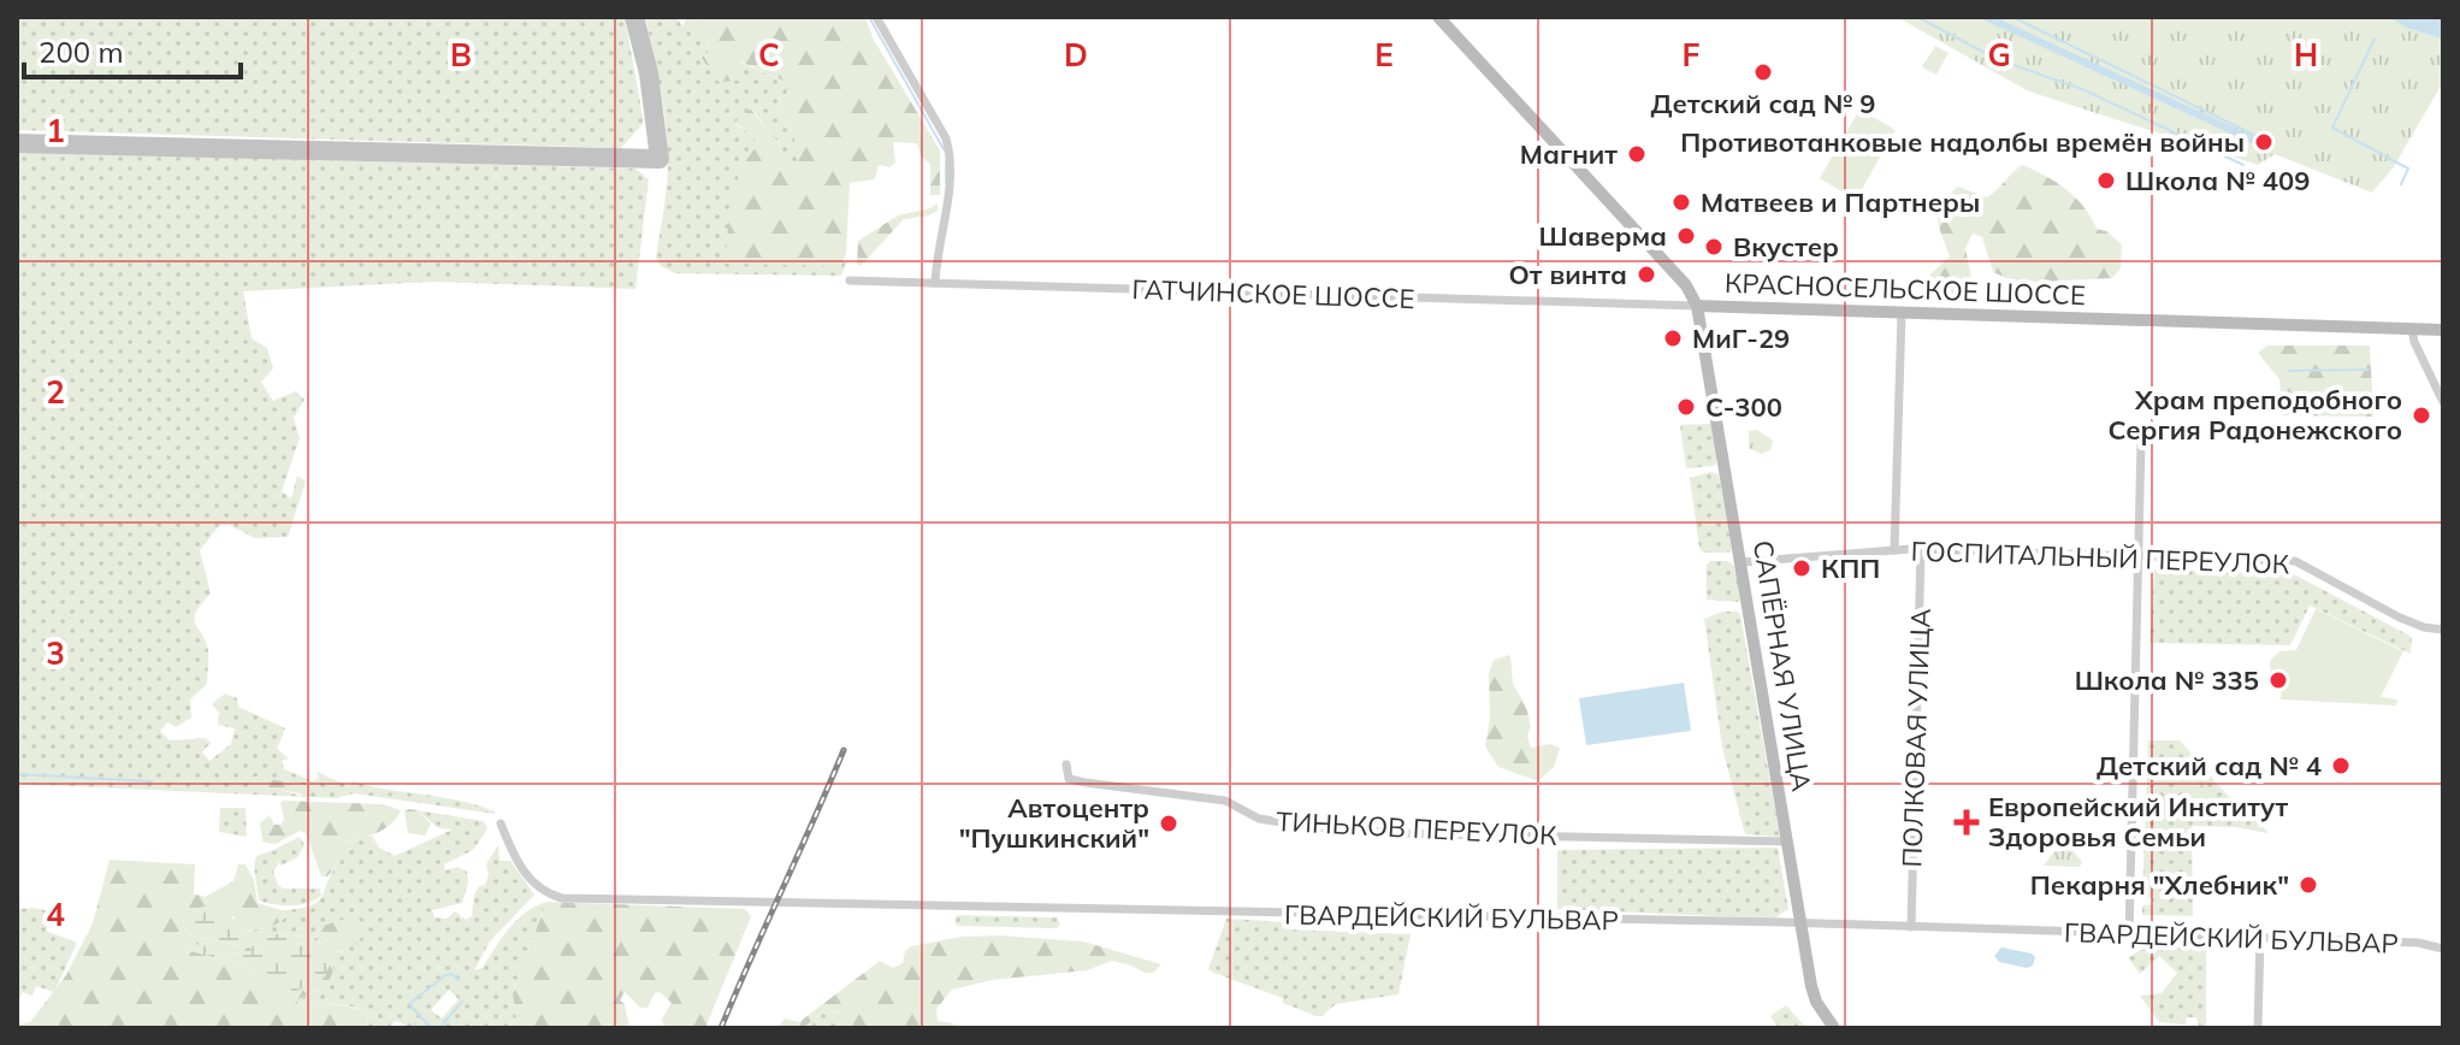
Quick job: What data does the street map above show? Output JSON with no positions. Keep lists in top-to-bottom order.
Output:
{
  "streets": {
    "main road": ["КРАСНОСЕЛЬСКОЕ ШОССЕ", "САПЁРНАЯ УЛИЦА"],
    "street": [
      "ГАТЧИНСКОЕ ШОССЕ",
      "ГОСПИТАЛЬНЫЙ ПЕРЕУЛОК",
      "ПОЛКОВАЯ УЛИЦА",
      "ТИНЬКОВ ПЕРЕУЛОК",
      "ГВАРДЕЙСКИЙ БУЛЬВАР"
    ]
  },
  "crossings": [
    ["КРАСНОСЕЛЬСКОЕ ШОССЕ", "ГАТЧИНСКОЕ ШОССЕ"],
    ["КРАСНОСЕЛЬСКОЕ ШОССЕ", "САПЁРНАЯ УЛИЦА"],
    ["ГАТЧИНСКОЕ ШОССЕ", "САПЁРНАЯ УЛИЦА"],
    ["ГОСПИТАЛЬНЫЙ ПЕРЕУЛОК", "САПЁРНАЯ УЛИЦА"],
    ["ГОСПИТАЛЬНЫЙ ПЕРЕУЛОК", "ПОЛКОВАЯ УЛИЦА"],
    ["САПЁРНАЯ УЛИЦА", "ТИНЬКОВ ПЕРЕУЛОК"],
    ["САПЁРНАЯ УЛИЦА", "ГВАРДЕЙСКИЙ БУЛЬВАР"],
    ["ПОЛКОВАЯ УЛИЦА", "ГВАРДЕЙСКИЙ БУЛЬВАР"]
  ],
  "places": {
    "other": [
      "Детский сад № 9",
      "Противотанковые надолбы времён войны",
      "Магнит",
      "Школа № 409",
      "Матвеев и Партнеры",
      "Шаверма",
      "Вкустер",
      "От винта",
      "МиГ-29",
      "С-300",
      "Храм преподобного Сергия Радонежского",
      "КПП",
      "Школа № 335",
      "Детский сад № 4",
      "Автоцентр \"Пушкинский\"",
      "Пекарня \"Хлебник\""
    ],
    "health": ["Европейский Институт Здоровья Семьи"]
  },
  "scale_bar": "200 m",
  "grid": {
    "columns": [
      "B",
      "C",
      "D",
      "E",
      "F",
      "G",
      "H"
    ],
    "rows": [
      "1",
      "2",
      "3",
      "4"
    ]
  }
}
